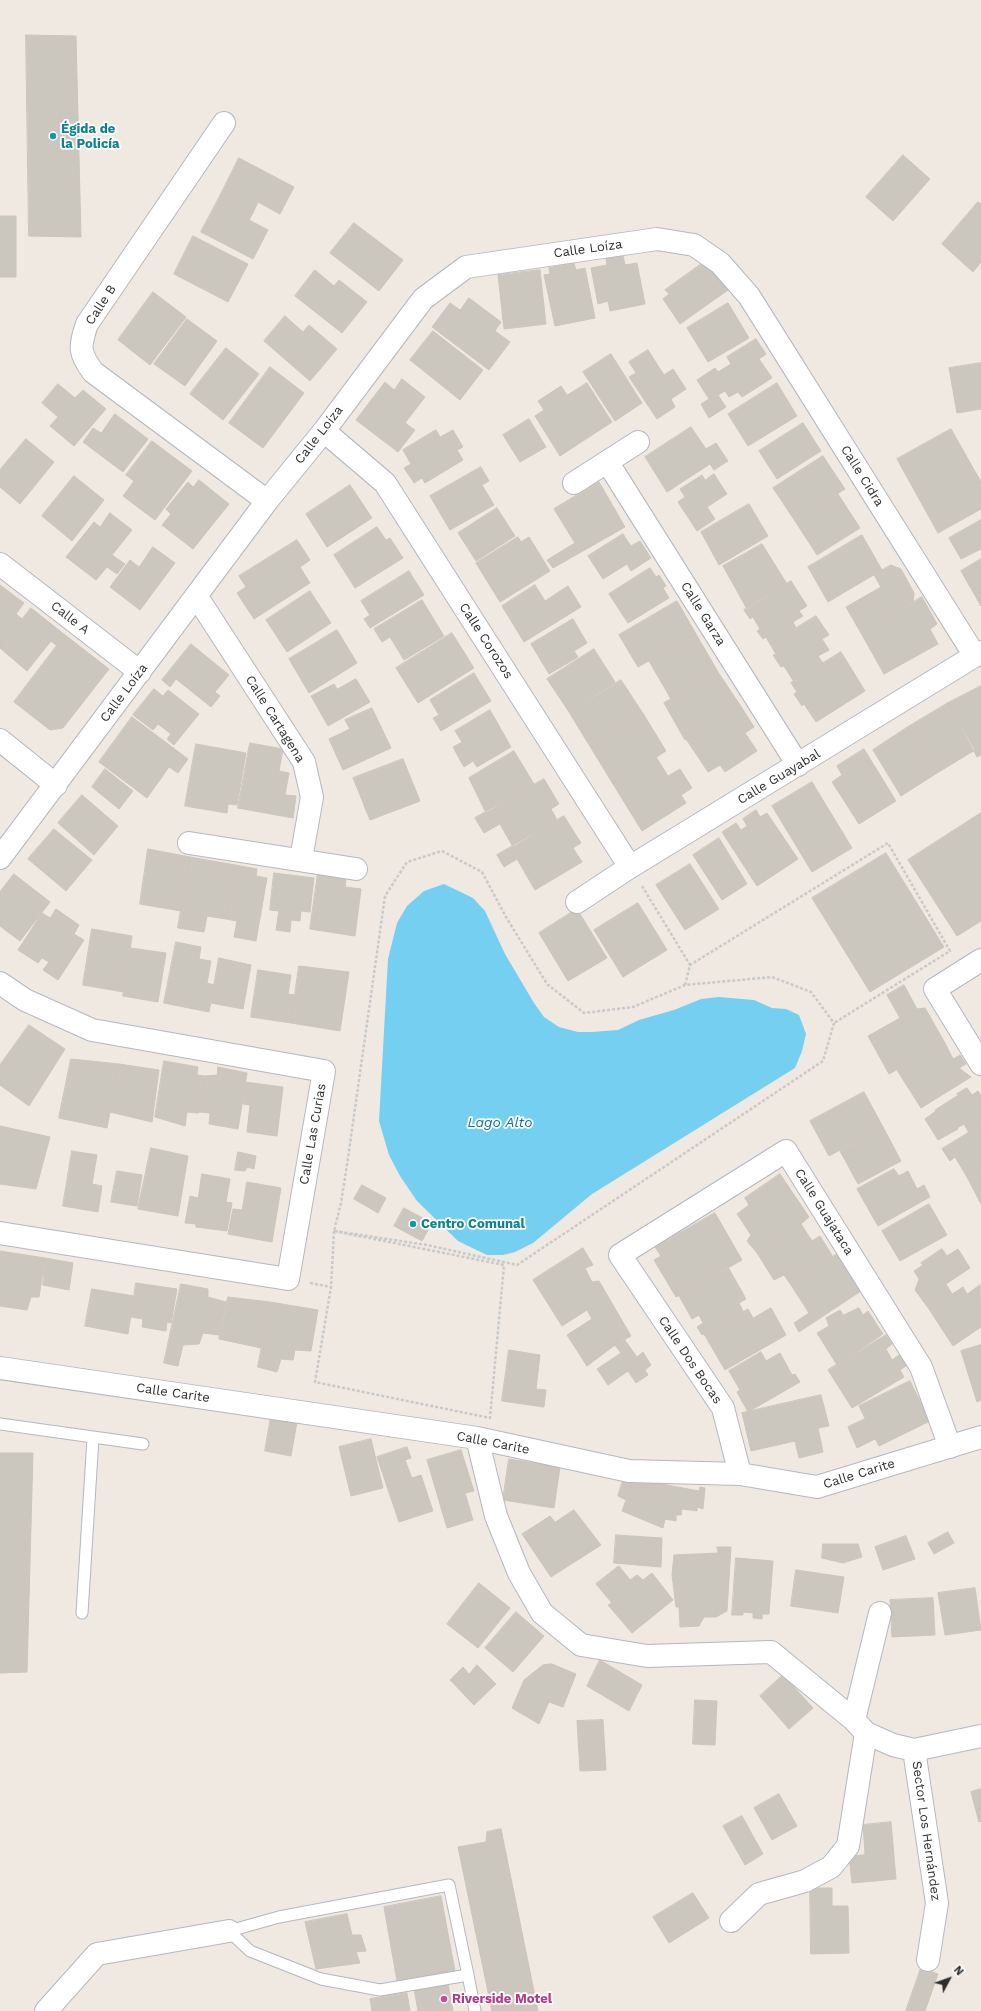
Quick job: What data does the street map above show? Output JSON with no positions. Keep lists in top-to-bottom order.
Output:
{
  "streets": {
    "street": [
      "Calle Loíza",
      "Calle B",
      "Calle Cidra",
      "Calle Garza",
      "Calle A",
      "Calle Corozos",
      "Calle Cartagena",
      "Calle Guayabal",
      "Calle Las Curias",
      "Calle Guajataca",
      "Calle Dos Bocas",
      "Calle Carite",
      "Sector Los Hernández"
    ]
  },
  "crossings": [
    ["Calle Loíza", "Calle B"],
    ["Calle Loíza", "Calle Cidra"],
    ["Calle Loíza", "Calle A"],
    ["Calle Loíza", "Calle Corozos"],
    ["Calle Loíza", "Calle Cartagena"],
    ["Calle Cidra", "Calle Guayabal"],
    ["Calle Garza", "Calle Guayabal"],
    ["Calle Corozos", "Calle Guayabal"],
    ["Calle Guajataca", "Calle Dos Bocas"],
    ["Calle Guajataca", "Calle Carite"],
    ["Calle Dos Bocas", "Calle Carite"],
    ["Calle Carite", "Sector Los Hernández"]
  ],
  "water": ["Lago Alto"],
  "places": ["Égida de la Policía", "Centro Comunal", "Riverside Motel"],
  "north": "top right"
}
